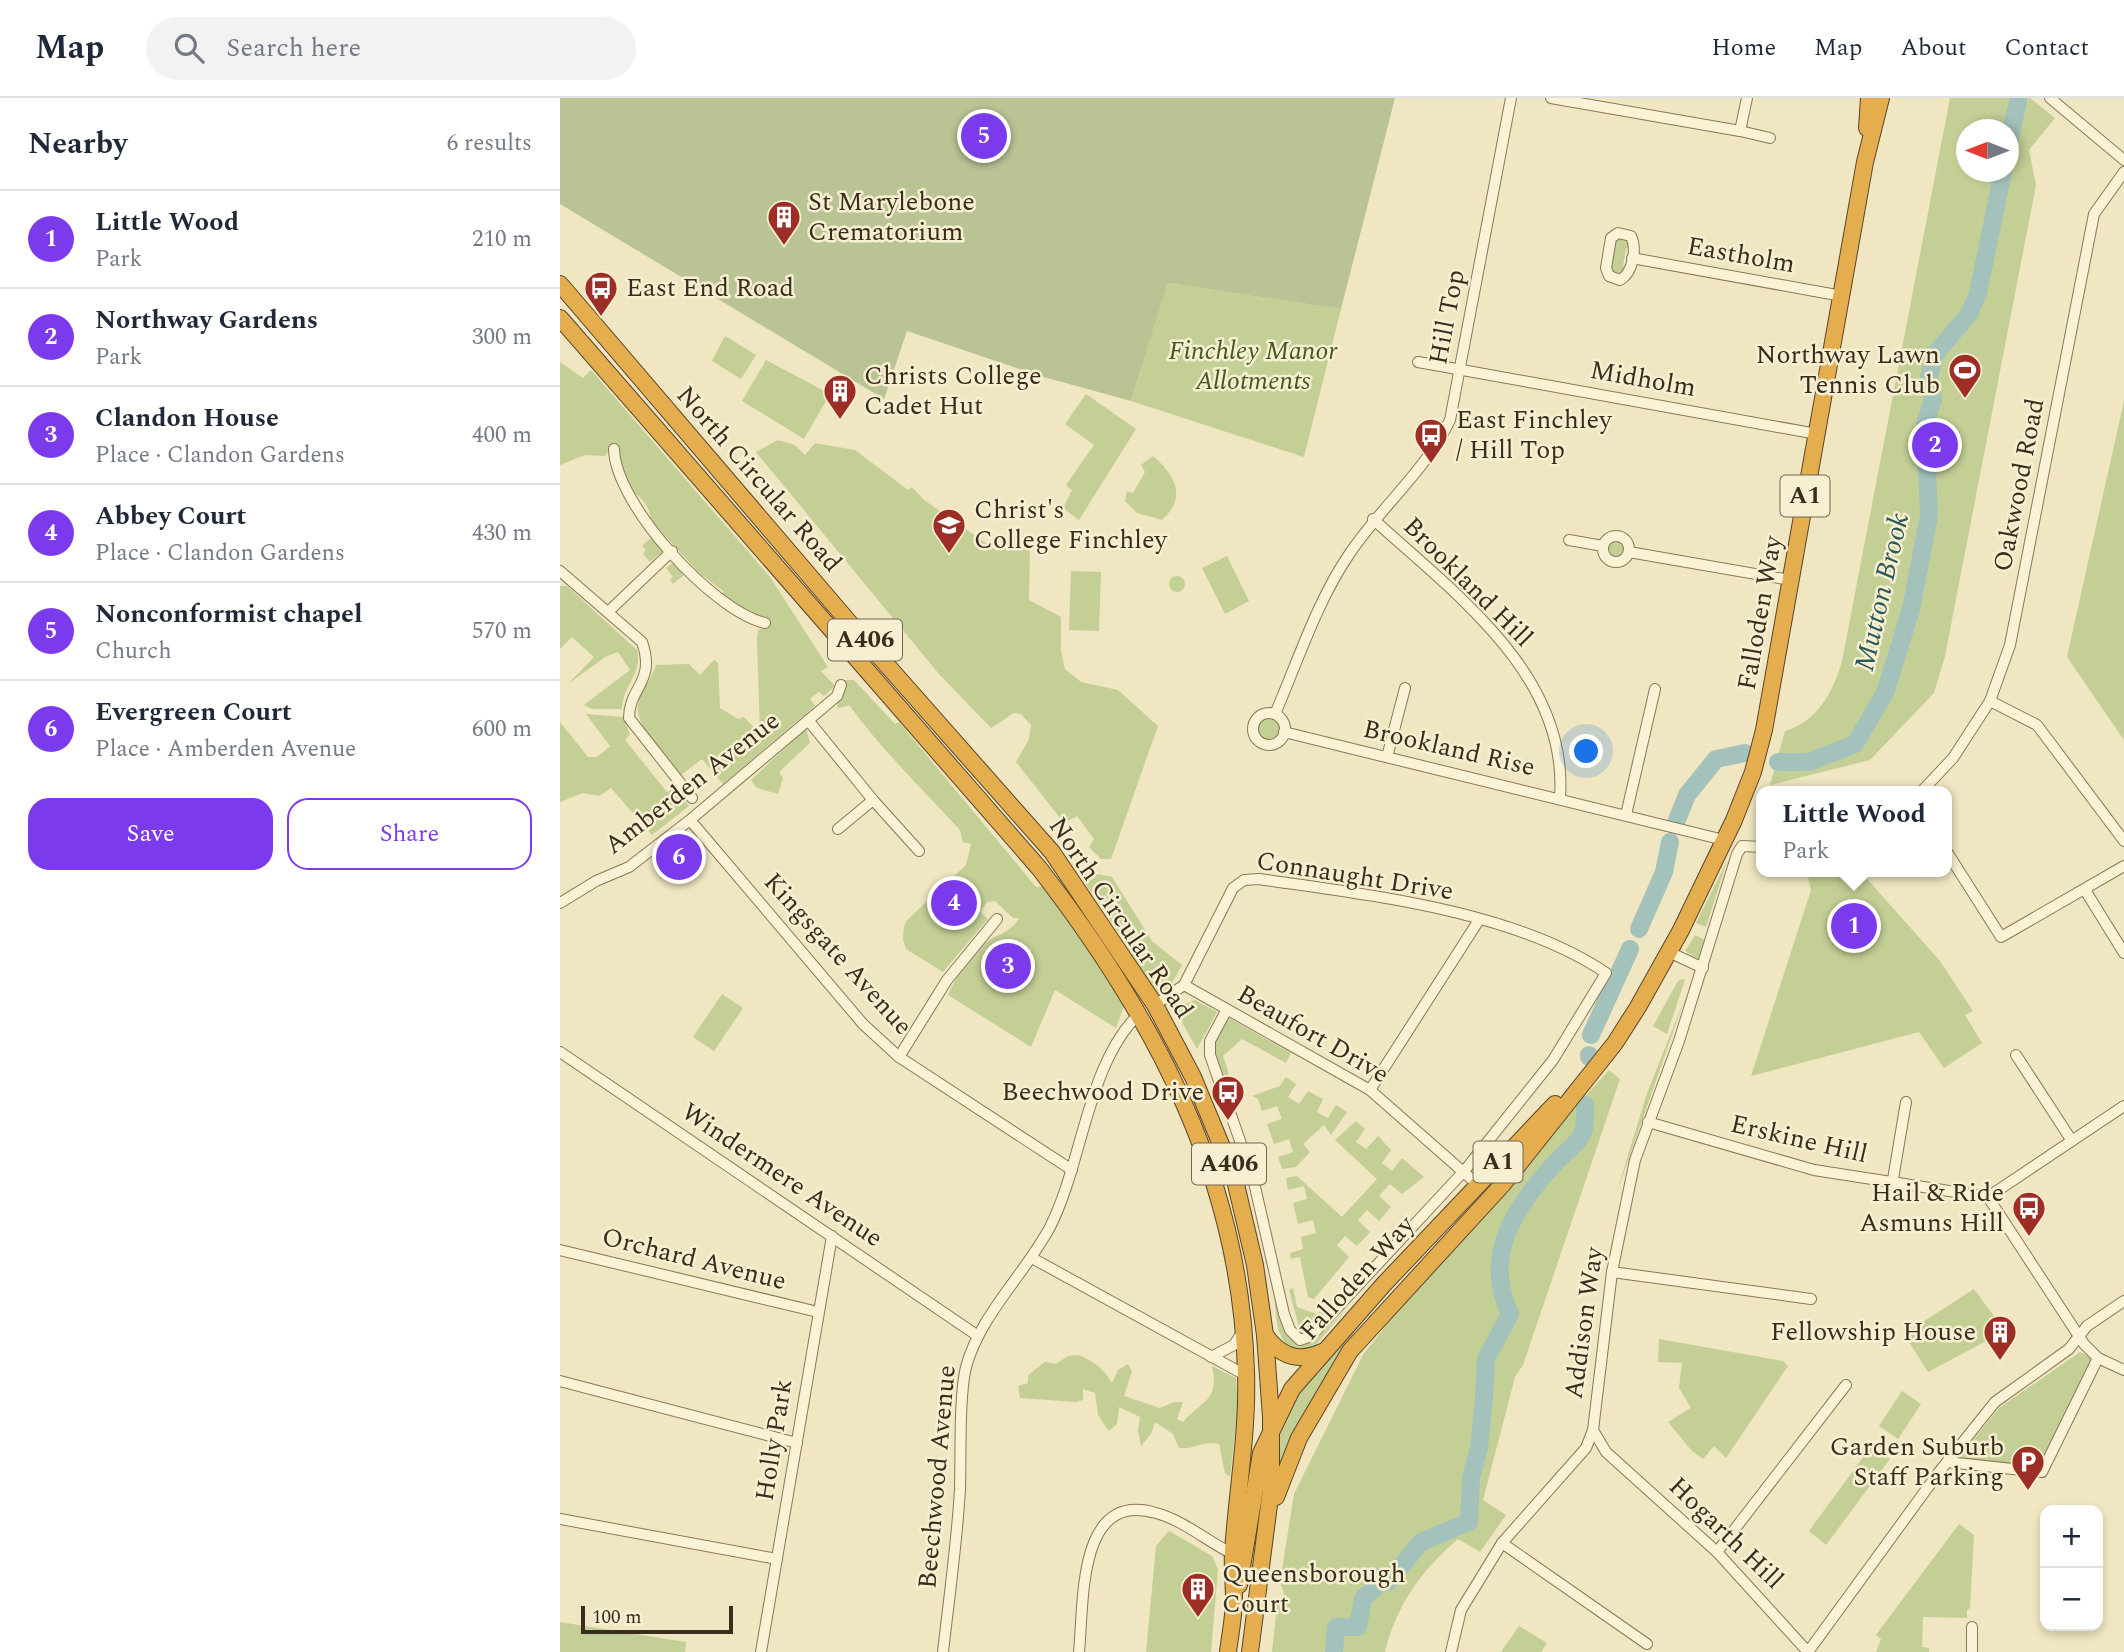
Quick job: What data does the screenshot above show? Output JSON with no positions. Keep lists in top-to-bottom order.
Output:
{
  "streets": {
    "highway": [
      "North Circular Road",
      "A1",
      "Falloden Way",
      "A406"
    ],
    "street": [
      "Eastholm",
      "Hill Top",
      "Midholm",
      "Oakwood Road",
      "Brookland Hill",
      "Brookland Rise",
      "Amberden Avenue",
      "Connaught Drive",
      "Kingsgate Avenue",
      "Beaufort Drive",
      "Erskine Hill",
      "Windermere Avenue",
      "Orchard Avenue",
      "Addison Way",
      "Holly Park",
      "Beechwood Avenue",
      "Hogarth Hill"
    ]
  },
  "crossings": [
    ["Eastholm", "Falloden Way"],
    ["Hill Top", "Midholm"],
    ["Hill Top", "Brookland Hill"],
    ["Hill Top", "Brookland Rise"],
    ["Midholm", "Falloden Way"],
    ["North Circular Road", "Falloden Way"],
    ["North Circular Road", "Connaught Drive"],
    ["North Circular Road", "Beechwood Avenue"],
    ["Brookland Hill", "Brookland Rise"],
    ["Falloden Way", "Brookland Rise"],
    ["Falloden Way", "Beaufort Drive"],
    ["Amberden Avenue", "Kingsgate Avenue"],
    ["Connaught Drive", "Beaufort Drive"],
    ["Kingsgate Avenue", "Beechwood Avenue"],
    ["Erskine Hill", "Addison Way"],
    ["Windermere Avenue", "Holly Park"],
    ["Windermere Avenue", "Beechwood Avenue"],
    ["Orchard Avenue", "Holly Park"],
    ["Addison Way", "Hogarth Hill"]
  ],
  "water": ["Mutton Brook"],
  "parks": ["Finchley Manor Allotments"],
  "places": {
    "building": [
      "St Marylebone Crematorium",
      "Christs College Cadet Hut",
      "Fellowship House",
      "Queensborough Court"
    ],
    "bus stop": [
      "East End Road",
      "East Finchley / Hill Top",
      "Beechwood Drive",
      "Hail & Ride Asmuns Hill"
    ],
    "sports": ["Northway Lawn Tennis Club"],
    "school or university": ["Christ's College Finchley"],
    "parking": ["Garden Suburb Staff Parking"]
  },
  "scale_bar": "100 m",
  "north": "left",
  "page": {
    "header": "Map",
    "search": "Search here",
    "nav": [
      "Home",
      "Map",
      "About",
      "Contact"
    ],
    "heading": ["Nearby", "6 results"],
    "pins": [
      "5",
      "2",
      "6",
      "4",
      "1",
      "3"
    ],
    "list": [
      {
        "mark": "1",
        "name": "Little Wood",
        "note": "Park",
        "value": "210 m"
      },
      {
        "mark": "2",
        "name": "Northway Gardens",
        "note": "Park",
        "value": "300 m"
      },
      {
        "mark": "3",
        "name": "Clandon House",
        "note": "Place · Clandon Gardens",
        "value": "400 m"
      },
      {
        "mark": "4",
        "name": "Abbey Court",
        "note": "Place · Clandon Gardens",
        "value": "430 m"
      },
      {
        "mark": "5",
        "name": "Nonconformist chapel",
        "note": "Church",
        "value": "570 m"
      },
      {
        "mark": "6",
        "name": "Evergreen Court",
        "note": "Place · Amberden Avenue",
        "value": "600 m"
      }
    ],
    "buttons": ["Save", "Share"],
    "popup": ["Little Wood", "Park"],
    "map_buttons": ["+", "−"],
    "scale": "100 m"
  }
}
